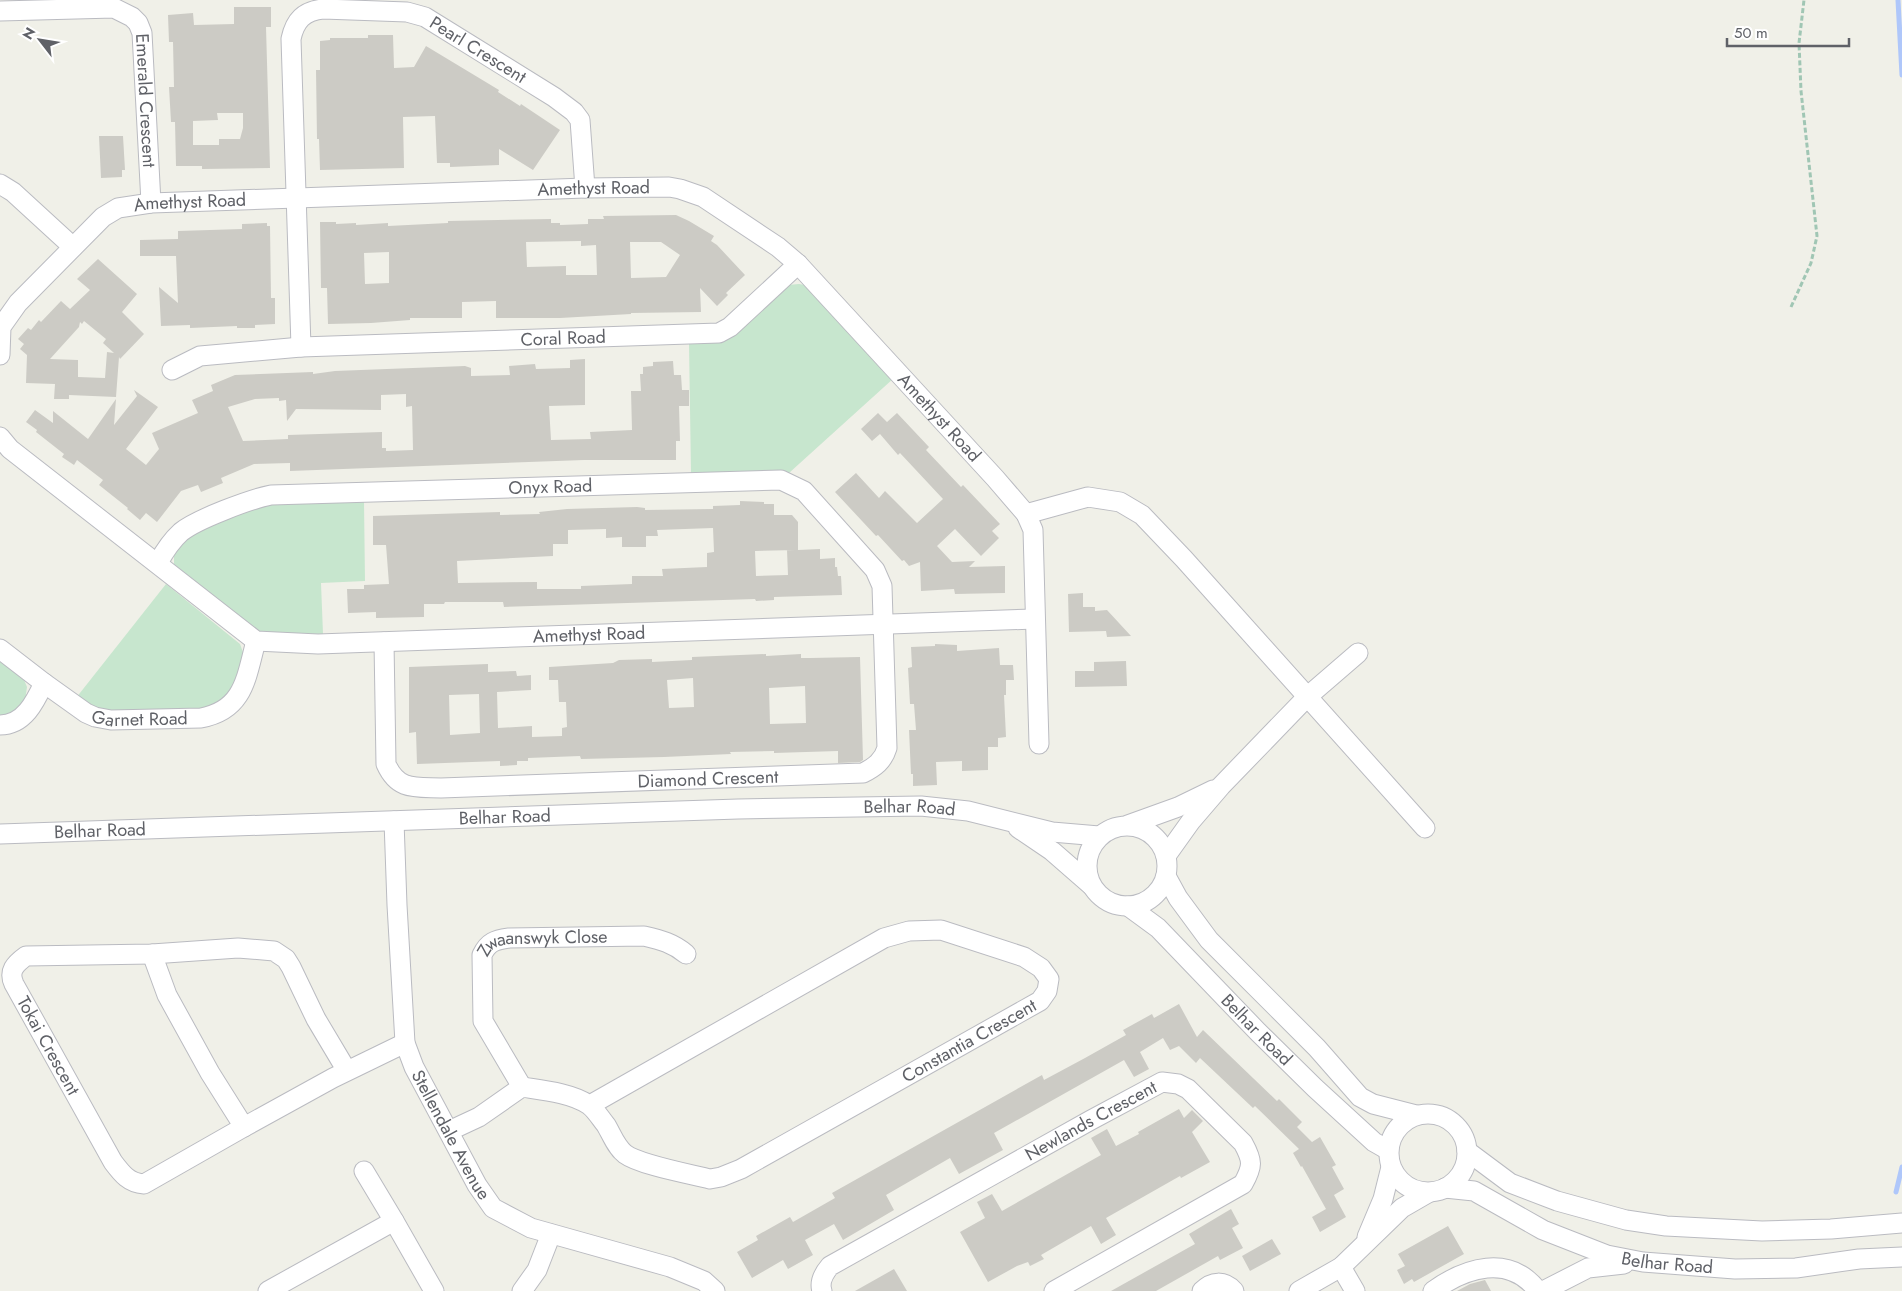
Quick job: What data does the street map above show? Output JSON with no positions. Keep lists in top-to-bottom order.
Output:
{
  "streets": {
    "street": [
      "Pearl Crescent",
      "Emerald Crescent",
      "Amethyst Road",
      "Coral Road",
      "Onyx Road",
      "Garnet Road",
      "Diamond Crescent",
      "Belhar Road",
      "Zwaanswyk Close",
      "Constantia Crescent",
      "Tokai Crescent",
      "Newlands Crescent",
      "Stellendale Avenue"
    ]
  },
  "crossings": [
    ["Pearl Crescent", "Amethyst Road"],
    ["Emerald Crescent", "Amethyst Road"],
    ["Amethyst Road", "Coral Road"],
    ["Amethyst Road", "Onyx Road"],
    ["Amethyst Road", "Garnet Road"],
    ["Amethyst Road", "Diamond Crescent"],
    ["Onyx Road", "Diamond Crescent"],
    ["Belhar Road", "Stellendale Avenue"],
    ["Tokai Crescent", "Stellendale Avenue"]
  ],
  "scale_bar": "50 m",
  "north": "top left"
}
